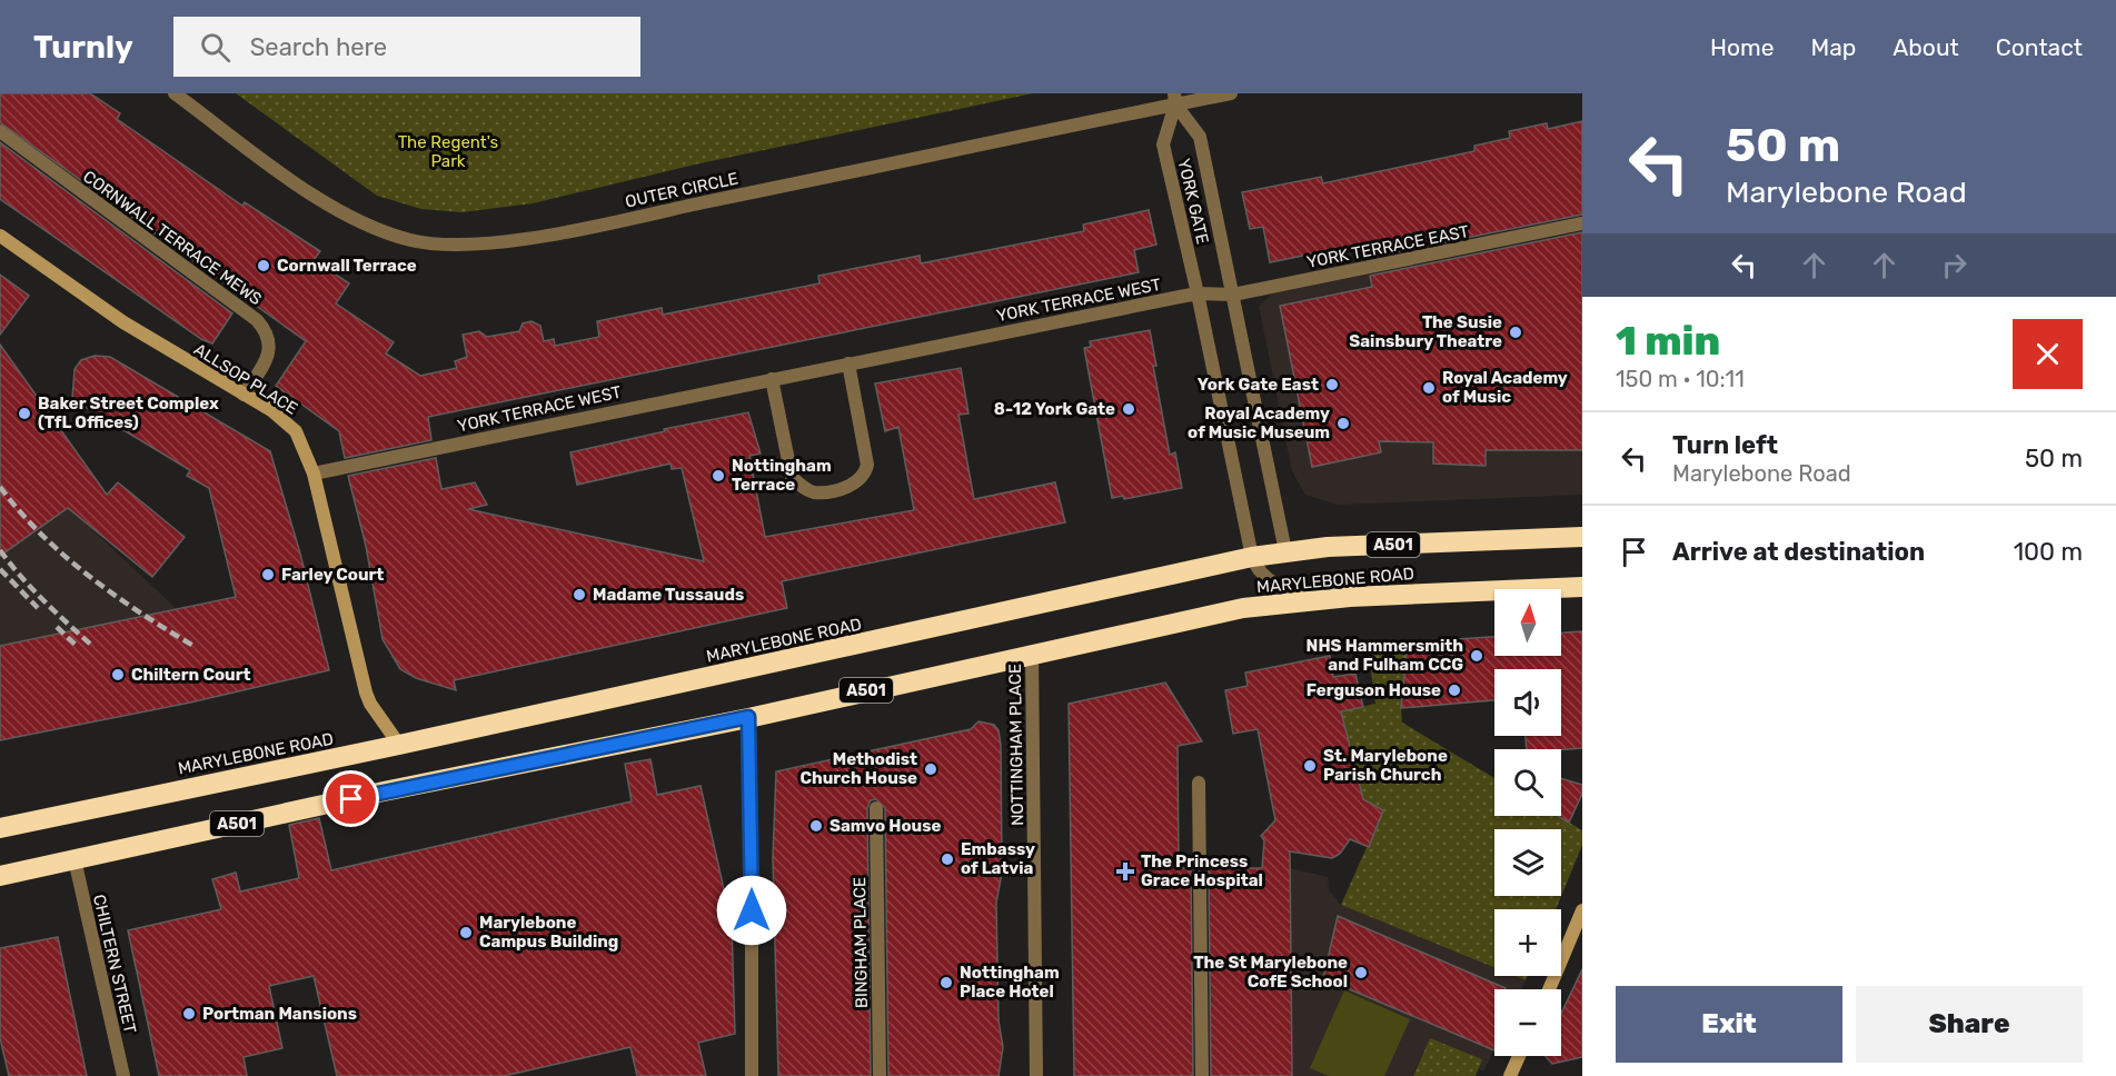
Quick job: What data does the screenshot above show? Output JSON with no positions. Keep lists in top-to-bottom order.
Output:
{
  "streets": {
    "highway": ["A501", "MARYLEBONE ROAD"],
    "street": [
      "OUTER CIRCLE",
      "YORK GATE",
      "CORNWALL TERRACE MEWS",
      "YORK TERRACE EAST",
      "YORK TERRACE WEST",
      "ALLSOP PLACE",
      "NOTTINGHAM PLACE",
      "BINGHAM PLACE",
      "CHILTERN STREET"
    ]
  },
  "crossings": [
    ["OUTER CIRCLE", "YORK GATE"],
    ["YORK GATE", "YORK TERRACE EAST"],
    ["YORK GATE", "YORK TERRACE WEST"],
    ["YORK GATE", "MARYLEBONE ROAD"],
    ["CORNWALL TERRACE MEWS", "ALLSOP PLACE"],
    ["YORK TERRACE EAST", "YORK TERRACE WEST"],
    ["YORK TERRACE WEST", "ALLSOP PLACE"],
    ["ALLSOP PLACE", "MARYLEBONE ROAD"],
    ["MARYLEBONE ROAD", "NOTTINGHAM PLACE"],
    ["MARYLEBONE ROAD", "CHILTERN STREET"]
  ],
  "parks": ["The Regent's Park"],
  "places": {
    "other": [
      "Cornwall Terrace",
      "The Susie Sainsbury Theatre",
      "York Gate East",
      "Royal Academy of Music",
      "8-12 York Gate",
      "Baker Street Complex (TfL Offices)",
      "Royal Academy of Music Museum",
      "Nottingham Terrace",
      "Farley Court",
      "Madame Tussauds",
      "NHS Hammersmith and Fulham CCG",
      "Chiltern Court",
      "Ferguson House",
      "St. Marylebone Parish Church",
      "Methodist Church House",
      "Samvo House",
      "Embassy of Latvia",
      "Marylebone Campus Building",
      "The St Marylebone CofE School",
      "Nottingham Place Hotel",
      "Portman Mansions"
    ],
    "health": ["The Princess Grace Hospital"]
  },
  "north": "top",
  "page": {
    "header": "Turnly",
    "search": "Search here",
    "nav": [
      "Home",
      "Map",
      "About",
      "Contact"
    ],
    "turn": ["50 m", "Marylebone Road"],
    "heading": ["1 min", "150 m · 10:11"],
    "list": [
      {
        "name": "Turn left",
        "note": "Marylebone Road",
        "value": "50 m"
      },
      {
        "name": "Arrive at destination",
        "value": "100 m"
      }
    ],
    "map_buttons": ["+", "−"],
    "buttons": ["Exit", "Share"]
  }
}
